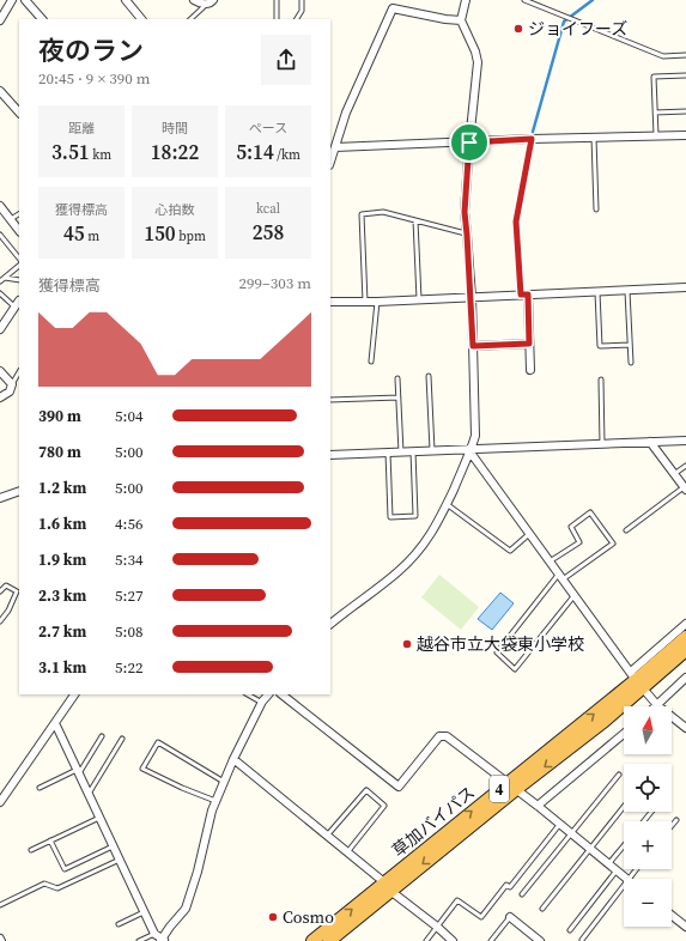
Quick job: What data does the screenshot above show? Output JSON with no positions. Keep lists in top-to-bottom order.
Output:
{
  "streets": {
    "highway": ["4", "草加バイパス"]
  },
  "places": ["ジョイフーズ", "越谷市立大袋東小学校", "Cosmo"],
  "north": "top",
  "page": {
    "heading": ["夜のラン", "20:45 · 9 × 390 m"],
    "stats": [
      ["距離", "3.51 km"],
      ["時間", "18:22"],
      ["ペース", "5:14 /km"],
      ["獲得標高", "45 m"],
      ["心拍数", "150 bpm"],
      ["kcal", "258"]
    ],
    "chart": ["獲得標高", "299–303 m"],
    "list": [
      {
        "name": "390 m",
        "note": "5:04"
      },
      {
        "name": "780 m",
        "note": "5:00"
      },
      {
        "name": "1.2 km",
        "note": "5:00"
      },
      {
        "name": "1.6 km",
        "note": "4:56"
      },
      {
        "name": "1.9 km",
        "note": "5:34"
      },
      {
        "name": "2.3 km",
        "note": "5:27"
      },
      {
        "name": "2.7 km",
        "note": "5:08"
      },
      {
        "name": "3.1 km",
        "note": "5:22"
      }
    ],
    "map_buttons": ["+", "−"]
  }
}
